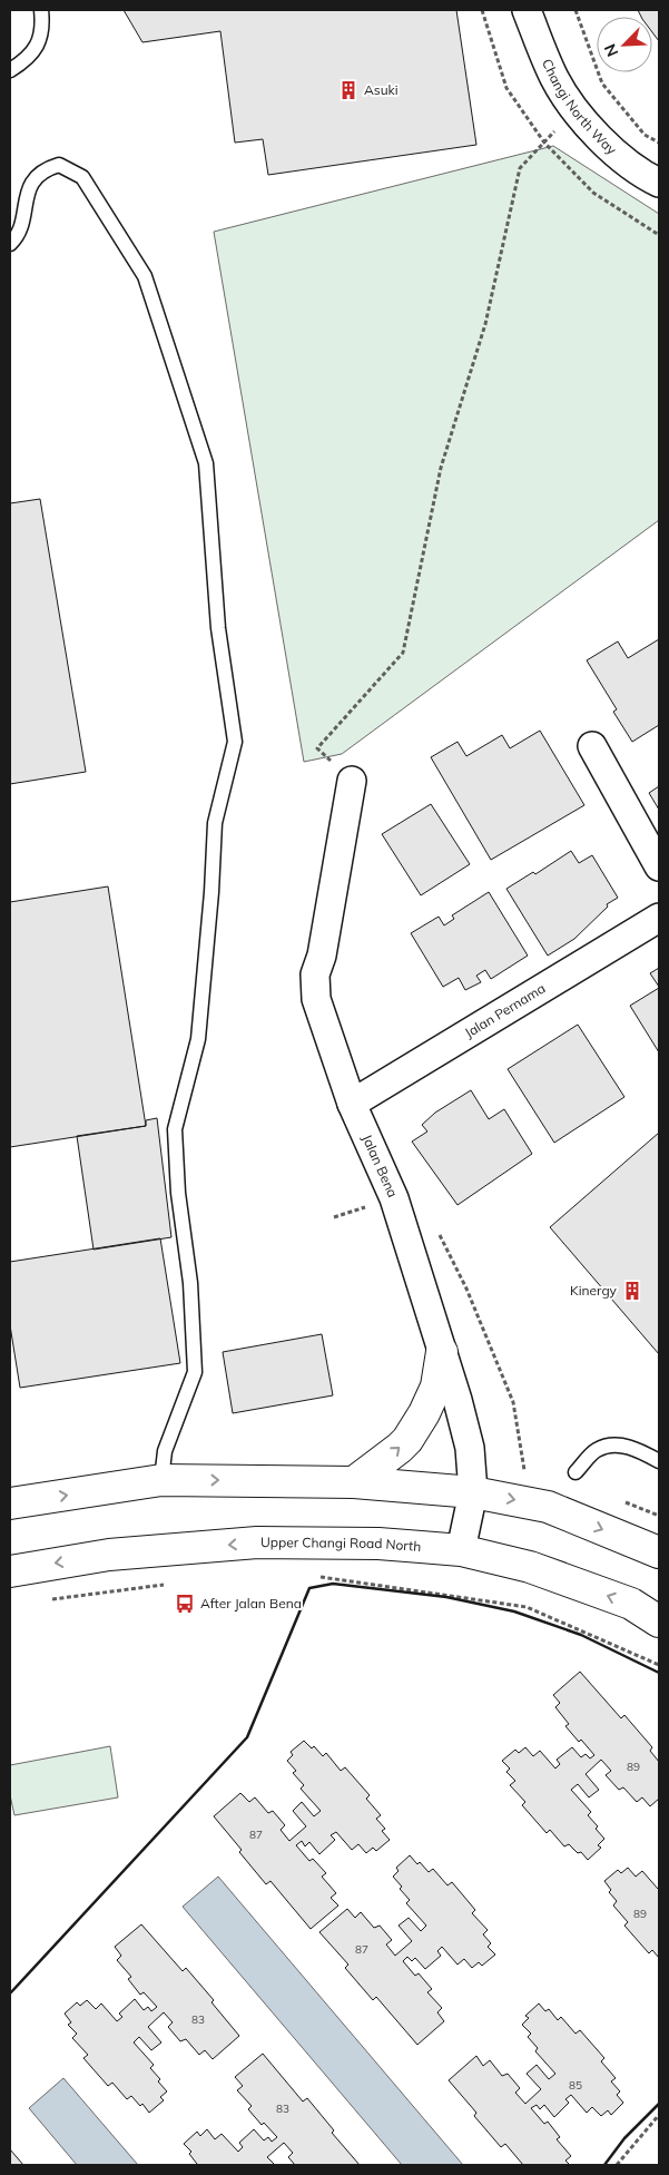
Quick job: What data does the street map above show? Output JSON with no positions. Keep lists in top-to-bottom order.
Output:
{
  "streets": {
    "street": [
      "Changi North Way",
      "Jalan Pernama",
      "Jalan Bena",
      "Upper Changi Road North"
    ]
  },
  "crossings": [
    ["Jalan Pernama", "Jalan Bena"],
    ["Jalan Bena", "Upper Changi Road North"]
  ],
  "places": {
    "building": ["Asuki", "Kinergy"],
    "bus stop": ["After Jalan Bena"]
  },
  "house_numbers": [
    "89",
    "87",
    "89",
    "87",
    "83",
    "85",
    "83"
  ],
  "north": "bottom left"
}
